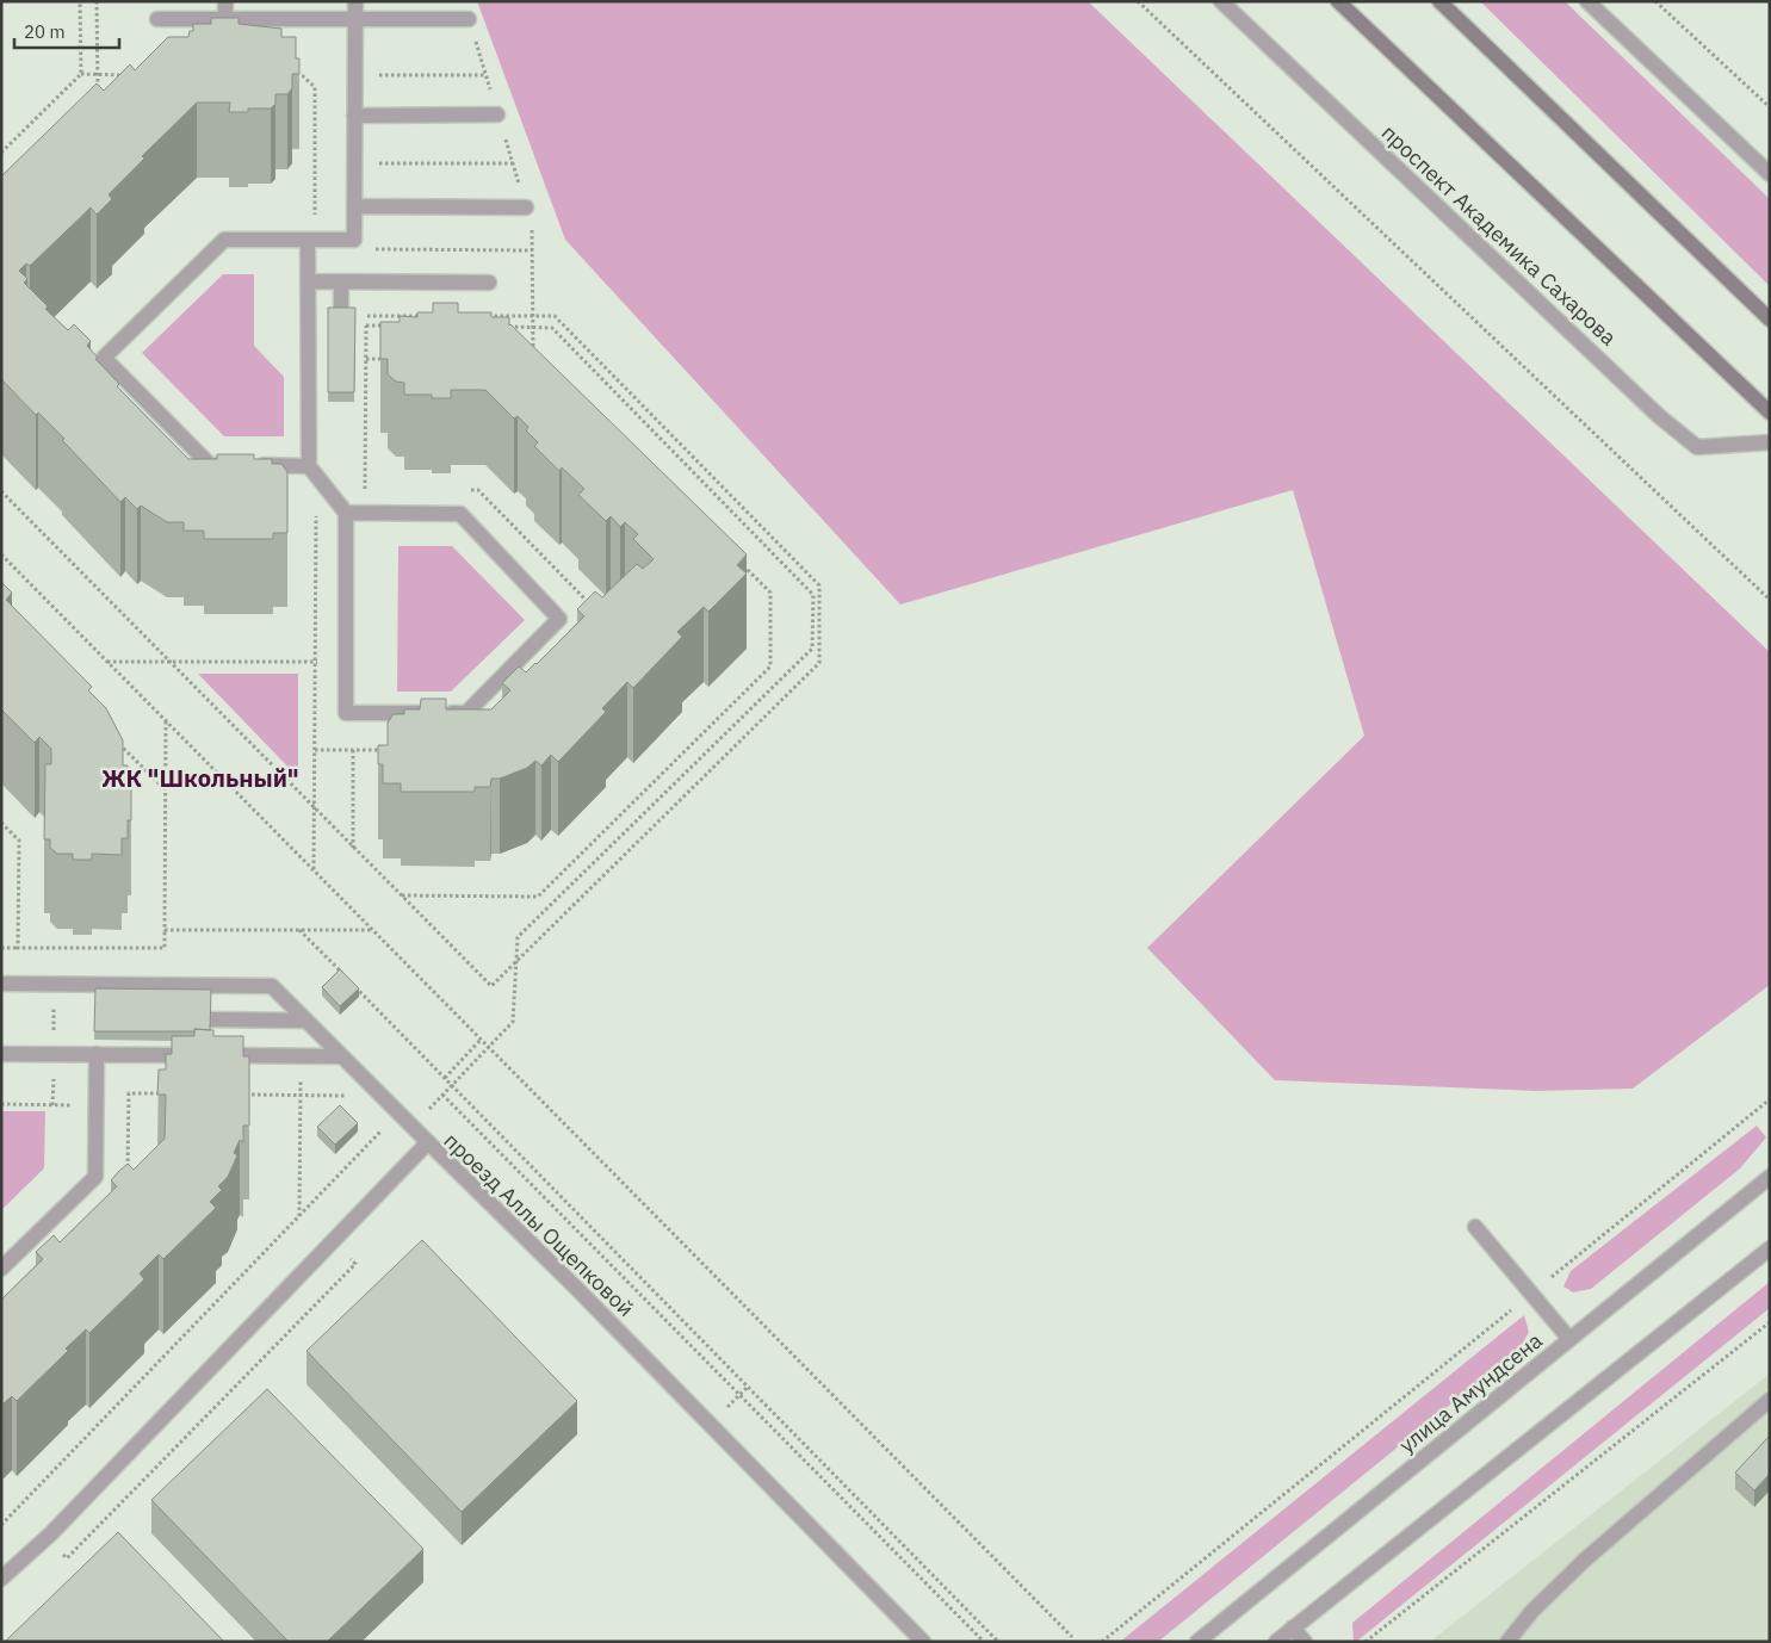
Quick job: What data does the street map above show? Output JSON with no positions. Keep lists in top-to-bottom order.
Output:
{
  "streets": {
    "street": ["проспект Академика Сахарова", "проезд Аллы Ощепковой", "улица Амундсена"]
  },
  "districts": ["ЖК \"Школьный\""],
  "scale_bar": "20 m"
}
